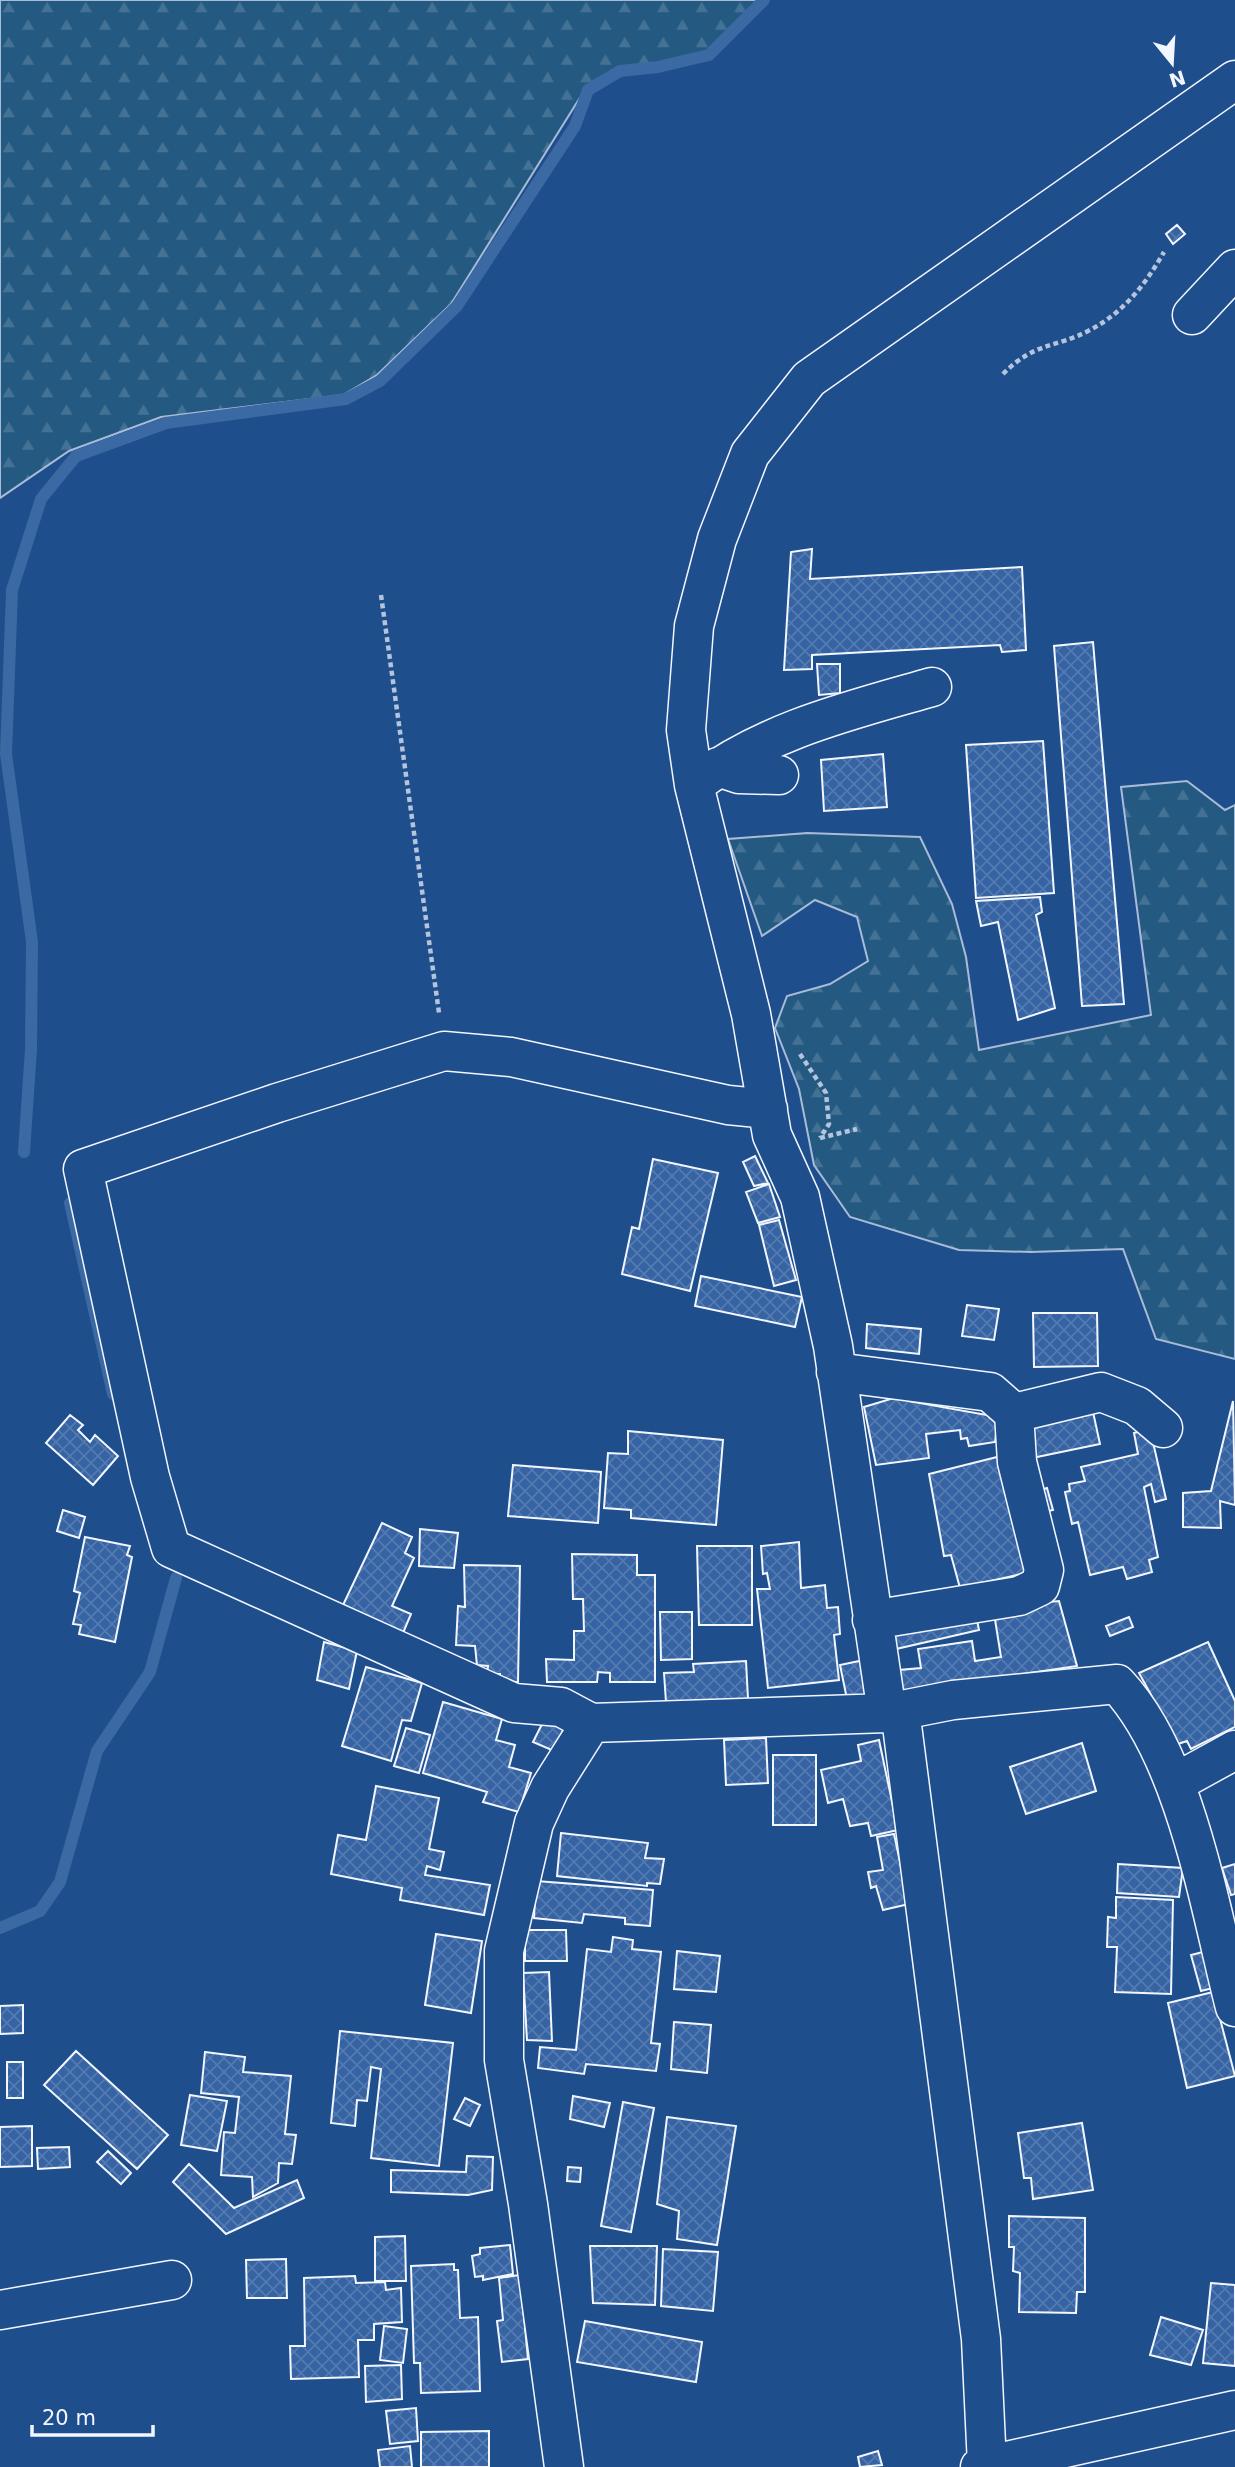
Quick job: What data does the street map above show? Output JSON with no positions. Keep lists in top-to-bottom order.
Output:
{
  "scale_bar": "20 m",
  "north": "bottom"
}
